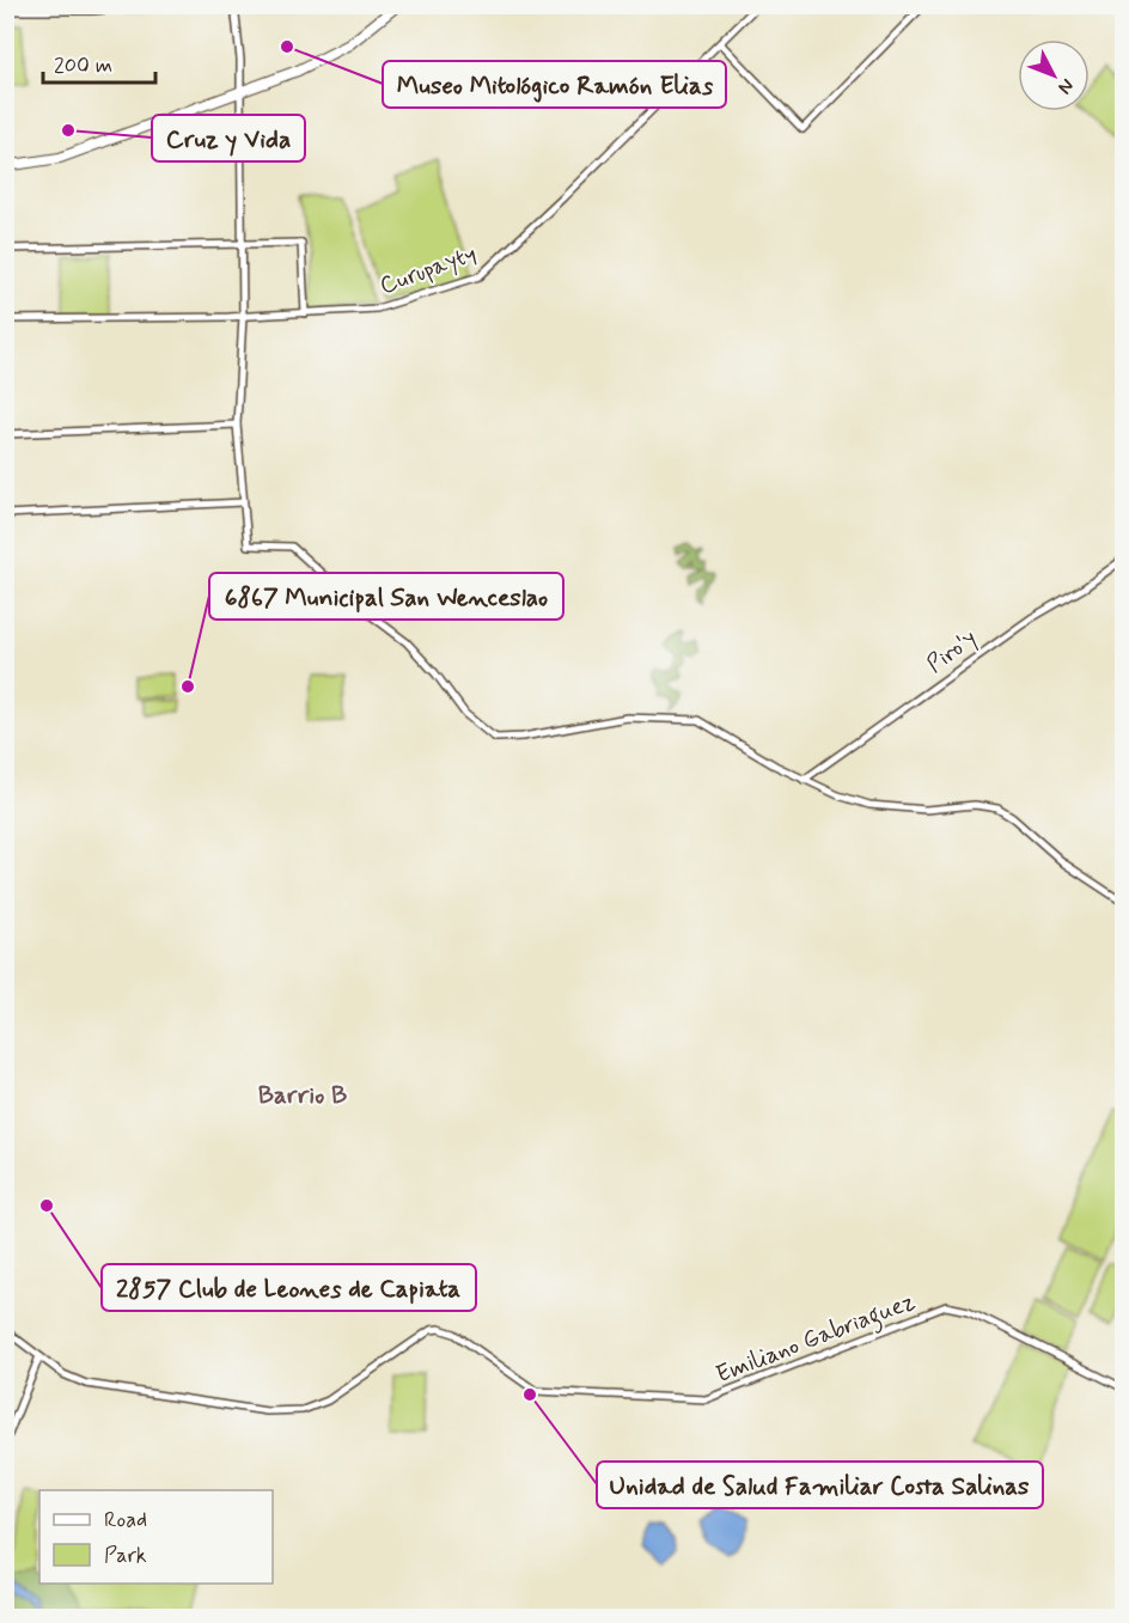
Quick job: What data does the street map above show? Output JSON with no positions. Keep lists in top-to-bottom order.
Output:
{
  "streets": {
    "street": ["Curupayty", "Piro'y", "Emiliano Gabriaguez"]
  },
  "districts": ["Barrio B"],
  "places": [
    "Museo Mitológico Ramón Elias",
    "Cruz y Vida",
    "6867 Municipal San Wenceslao",
    "2857 Club de Leones de Capiata",
    "Unidad de Salud Familiar Costa Salinas"
  ],
  "legend": ["Road", "Park"],
  "scale_bar": "200 m",
  "north": "bottom right"
}
